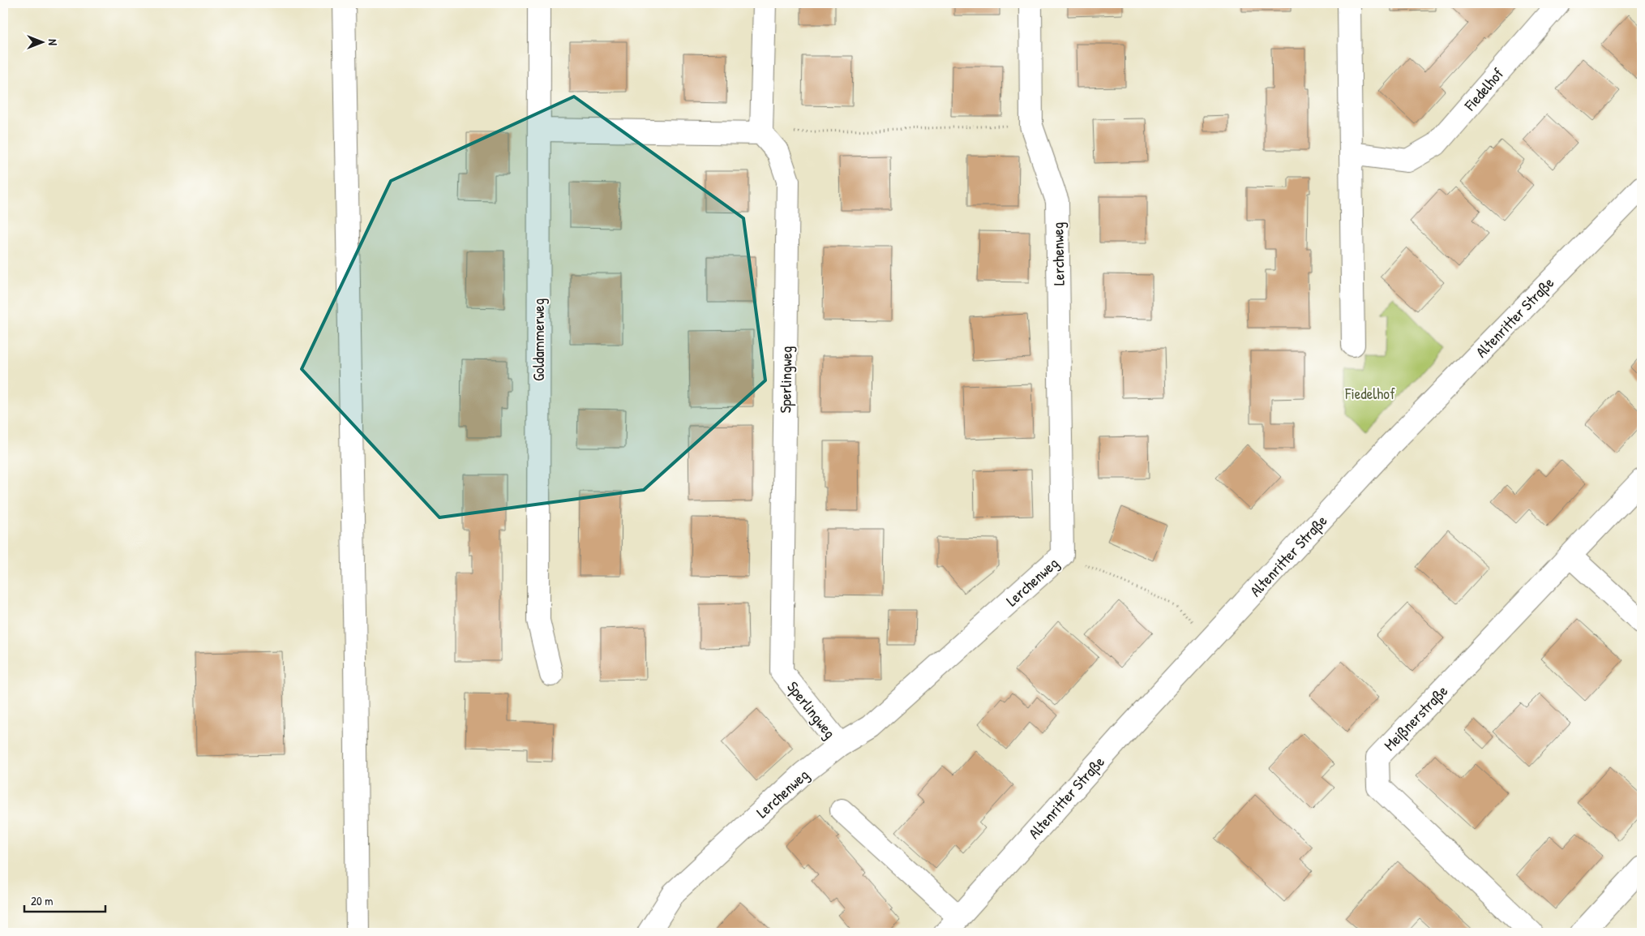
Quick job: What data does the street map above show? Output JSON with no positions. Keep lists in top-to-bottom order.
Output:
{
  "streets": {
    "street": [
      "Fiedelhof",
      "Lerchenweg",
      "Altenritter Straße",
      "Goldammerweg",
      "Sperlingweg",
      "Meißnerstraße"
    ]
  },
  "crossings": [
    ["Lerchenweg", "Sperlingweg"]
  ],
  "parks": ["Fiedelhof"],
  "scale_bar": "20 m",
  "north": "right"
}
